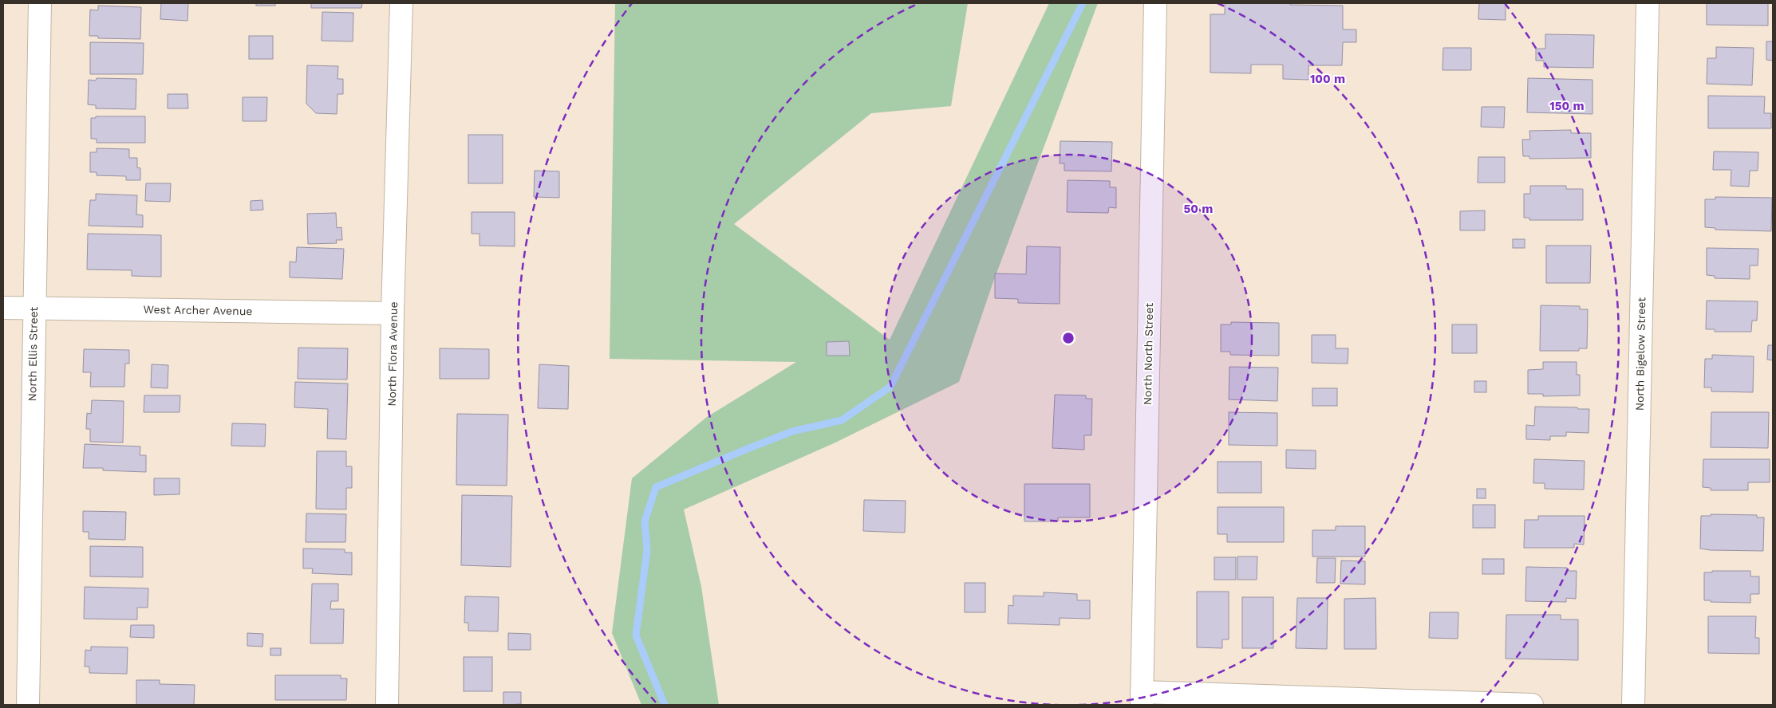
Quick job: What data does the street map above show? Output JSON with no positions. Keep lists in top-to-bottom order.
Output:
{
  "streets": {
    "street": [
      "West Archer Avenue",
      "North Ellis Street",
      "North Flora Avenue",
      "North North Street",
      "North Bigelow Street"
    ]
  },
  "crossings": [
    ["West Archer Avenue", "North Ellis Street"],
    ["West Archer Avenue", "North Flora Avenue"]
  ],
  "rings": ["100 m", "150 m", "50 m"]
}
